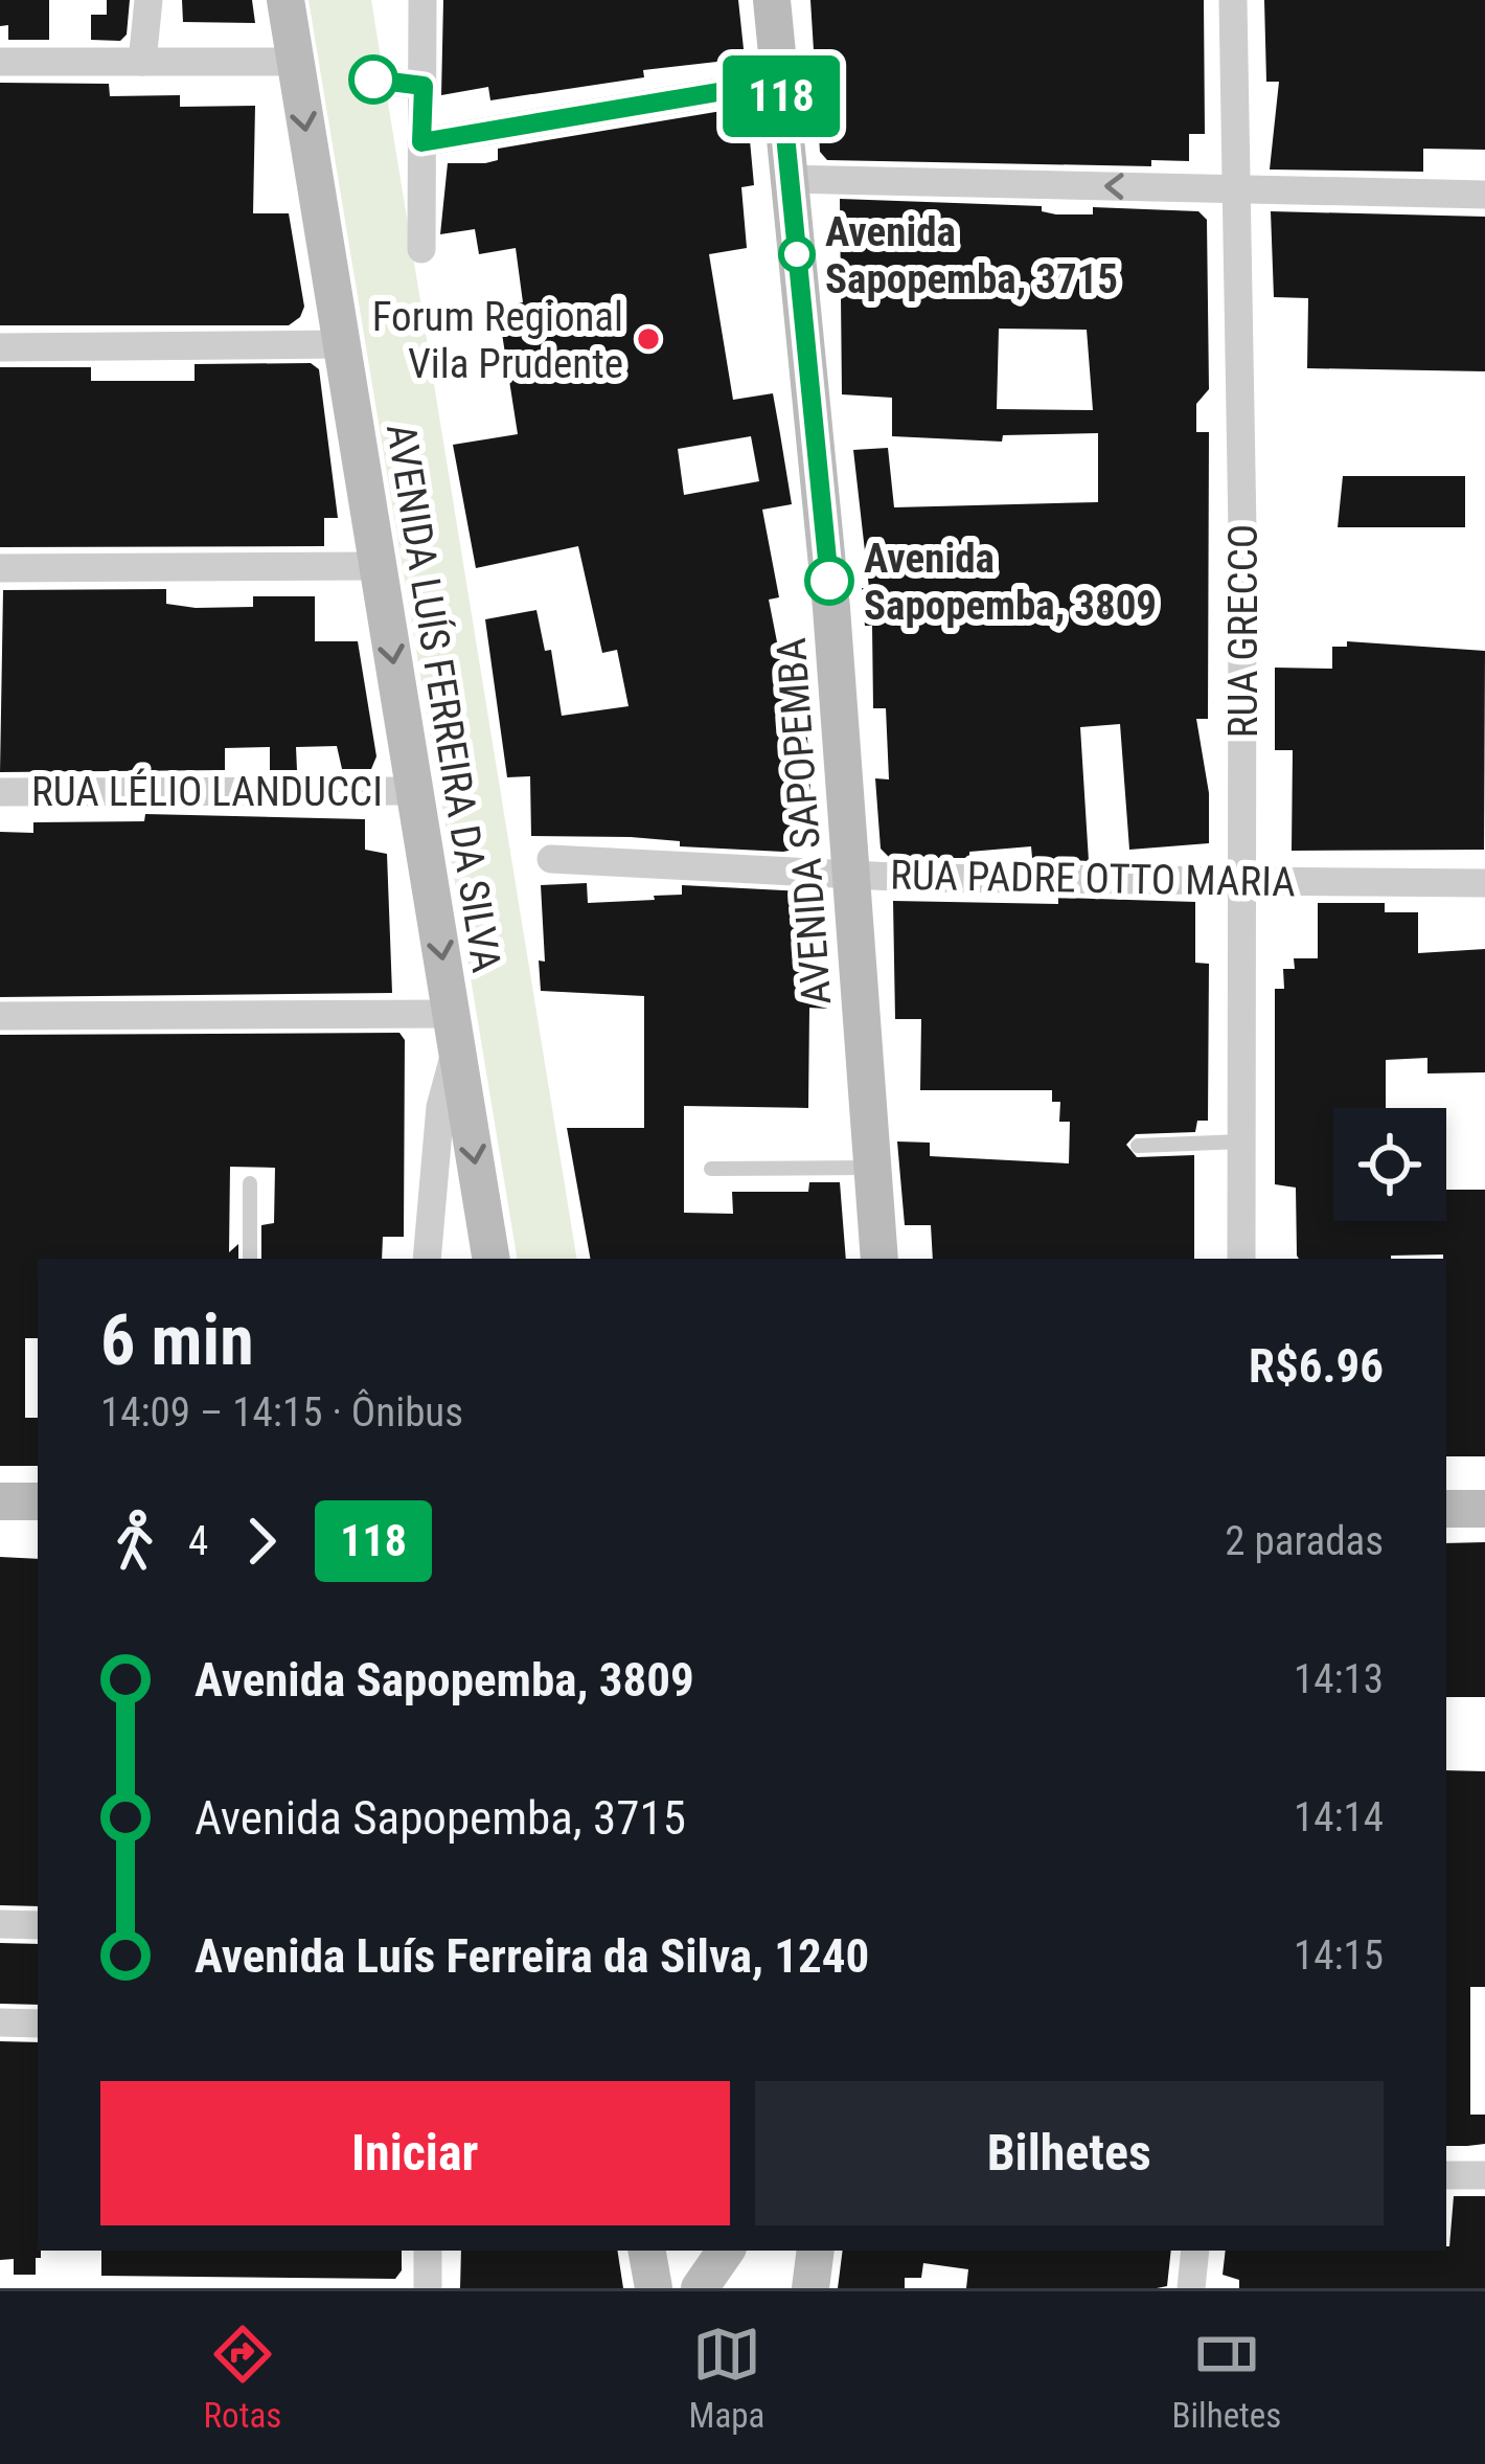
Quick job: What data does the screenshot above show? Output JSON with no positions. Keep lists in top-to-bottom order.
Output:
{
  "streets": {
    "street": [
      "RUA GRECCO",
      "AVENIDA LUÍS FERREIRA DA SILVA",
      "RUA LÉLIO LANDUCCI",
      "AVENIDA SAPOPEMBA",
      "RUA PADRE OTTO MARIA"
    ]
  },
  "crossings": [
    ["RUA GRECCO", "RUA PADRE OTTO MARIA"],
    ["AVENIDA LUÍS FERREIRA DA SILVA", "RUA LÉLIO LANDUCCI"],
    ["AVENIDA SAPOPEMBA", "RUA PADRE OTTO MARIA"]
  ],
  "places": ["Avenida Sapopemba, 3715", "Forum Regional Vila Prudente", "Avenida Sapopemba, 3809"],
  "lines": ["bus line 118"],
  "page": {
    "on_map": "118",
    "heading": ["6 min", "14:09 – 14:15 · Ônibus", "R$6.96"],
    "legs": ["4", "118", "2 paradas"],
    "list": [
      {
        "name": "Avenida Sapopemba, 3809",
        "value": "14:13"
      },
      {
        "name": "Avenida Sapopemba, 3715",
        "value": "14:14"
      },
      {
        "name": "Avenida Luís Ferreira da Silva, 1240",
        "value": "14:15"
      }
    ],
    "buttons": ["Iniciar", "Bilhetes"],
    "tabs": ["Rotas", "Mapa", "Bilhetes"]
  }
}
